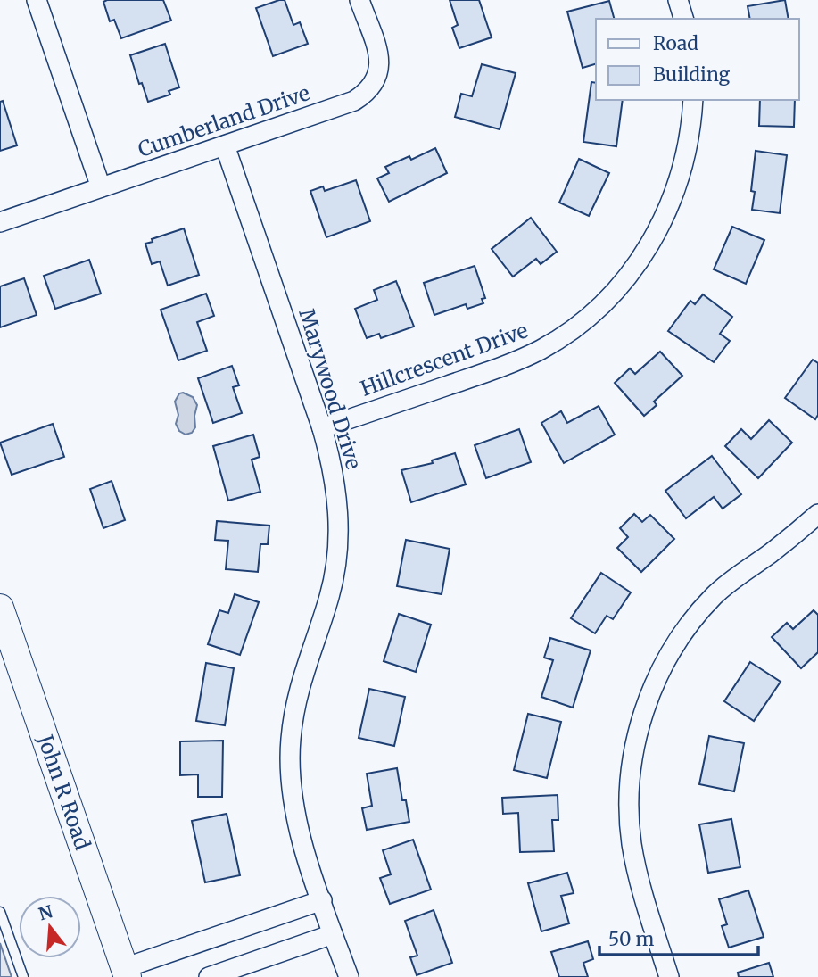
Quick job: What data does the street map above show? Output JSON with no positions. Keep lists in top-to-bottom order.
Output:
{
  "streets": {
    "main road": ["John R Road"],
    "street": ["Cumberland Drive", "Hillcrescent Drive", "Marywood Drive"]
  },
  "crossings": [
    ["Cumberland Drive", "Marywood Drive"],
    ["Hillcrescent Drive", "Marywood Drive"]
  ],
  "legend": ["Road", "Building"],
  "scale_bar": "50 m",
  "north": "top"
}
